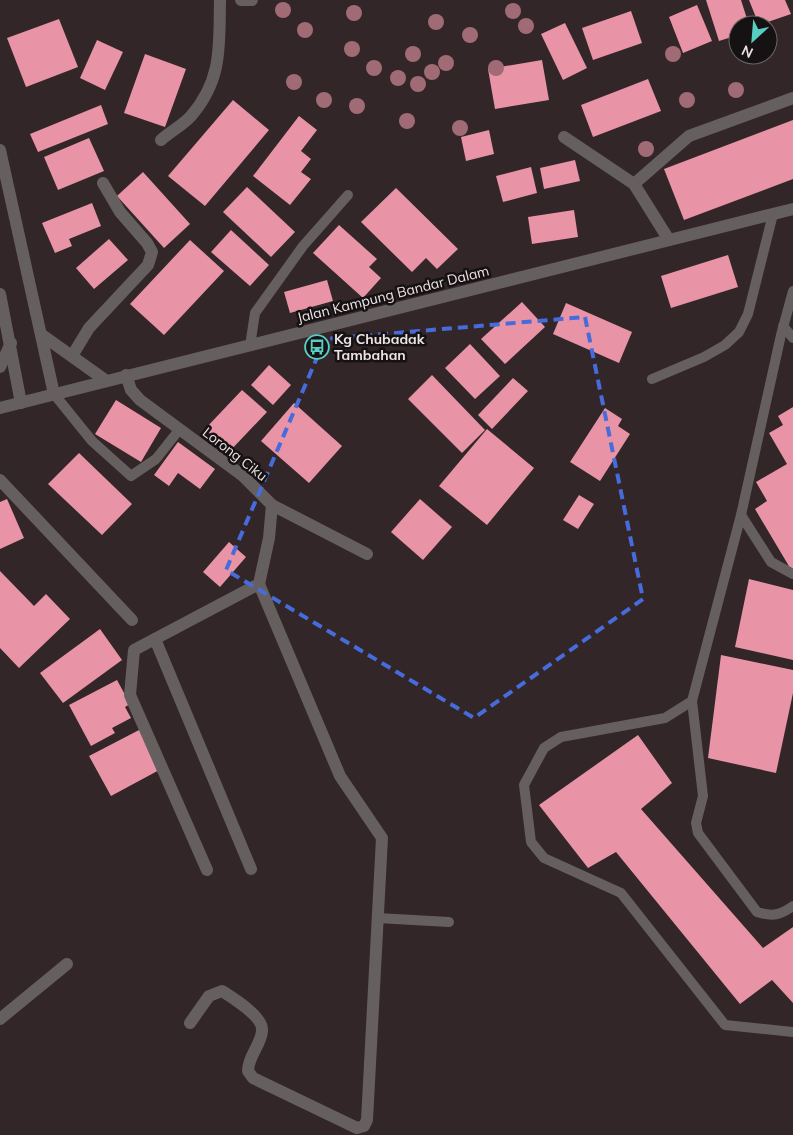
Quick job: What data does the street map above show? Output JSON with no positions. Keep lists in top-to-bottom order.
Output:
{
  "streets": {
    "street": ["Jalan Kampung Bandar Dalam", "Lorong Ciku"]
  },
  "crossings": [
    ["Jalan Kampung Bandar Dalam", "Lorong Ciku"]
  ],
  "places": {
    "bus stop": ["Kg Chubadak Tambahan"]
  },
  "north": "bottom left"
}
